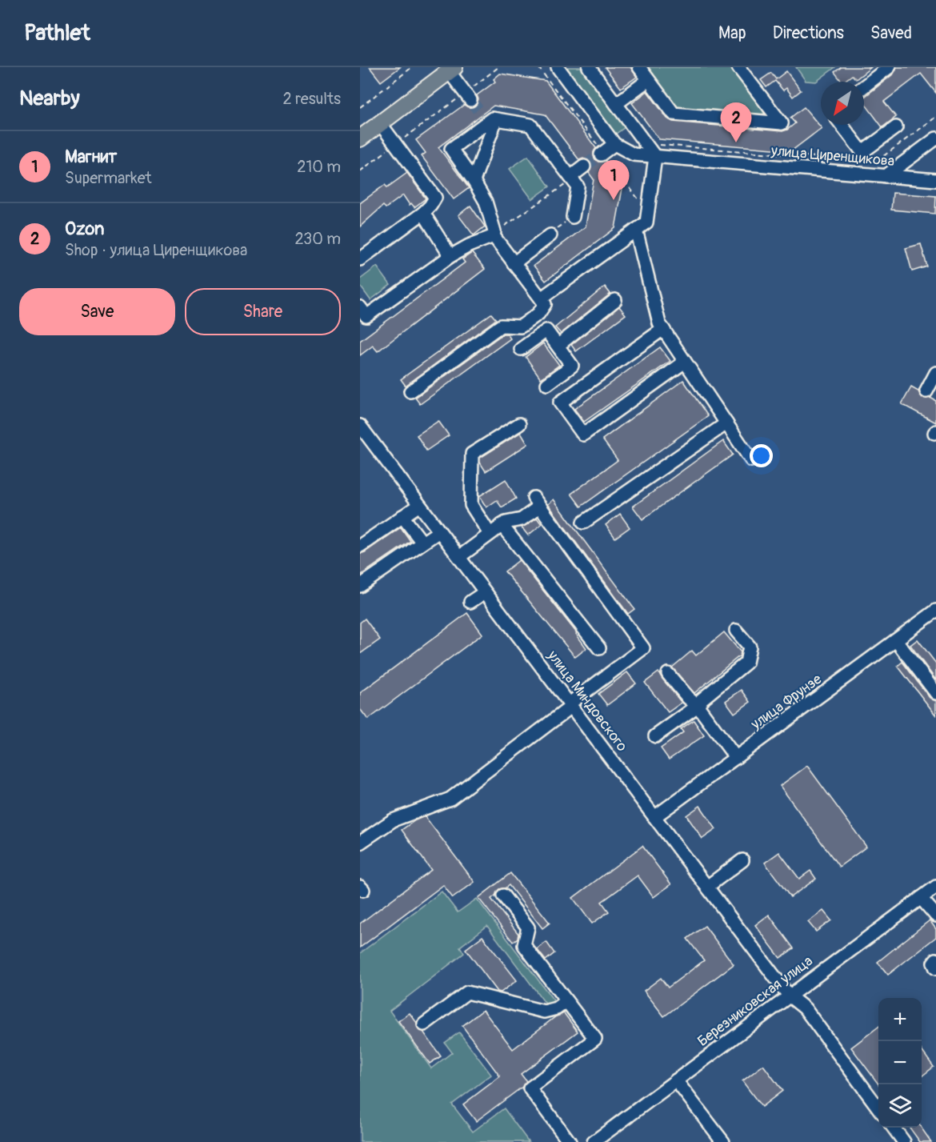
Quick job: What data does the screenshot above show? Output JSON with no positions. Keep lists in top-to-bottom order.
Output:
{
  "streets": {
    "street": [
      "улица Циренщикова",
      "улица Миндовского",
      "улица Фрунзе",
      "Березниковская улица"
    ]
  },
  "crossings": [
    ["улица Миндовского", "улица Фрунзе"],
    ["улица Миндовского", "Березниковская улица"]
  ],
  "north": "bottom left",
  "page": {
    "header": "Pathlet",
    "nav": ["Map", "Directions", "Saved"],
    "heading": ["Nearby", "2 results"],
    "pins": ["2", "1"],
    "list": [
      {
        "mark": "1",
        "name": "Магнит",
        "note": "Supermarket",
        "value": "210 m"
      },
      {
        "mark": "2",
        "name": "Ozon",
        "note": "Shop · улица Циренщикова",
        "value": "230 m"
      }
    ],
    "buttons": ["Save", "Share"],
    "map_buttons": ["+", "−"]
  }
}
